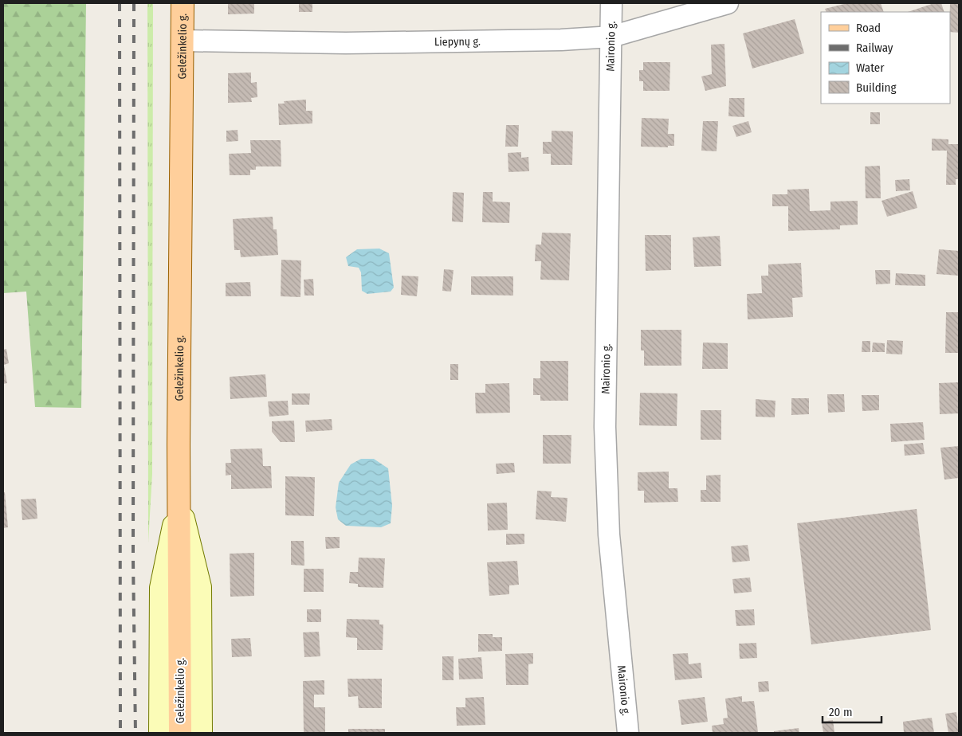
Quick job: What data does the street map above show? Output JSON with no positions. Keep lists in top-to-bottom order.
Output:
{
  "streets": {
    "main road": ["Geležinkelio g."],
    "street": ["Liepynų g.", "Maironio g."]
  },
  "crossings": [
    ["Liepynų g.", "Geležinkelio g."],
    ["Liepynų g.", "Maironio g."]
  ],
  "legend": [
    "Road",
    "Railway",
    "Water",
    "Building"
  ],
  "scale_bar": "20 m"
}
